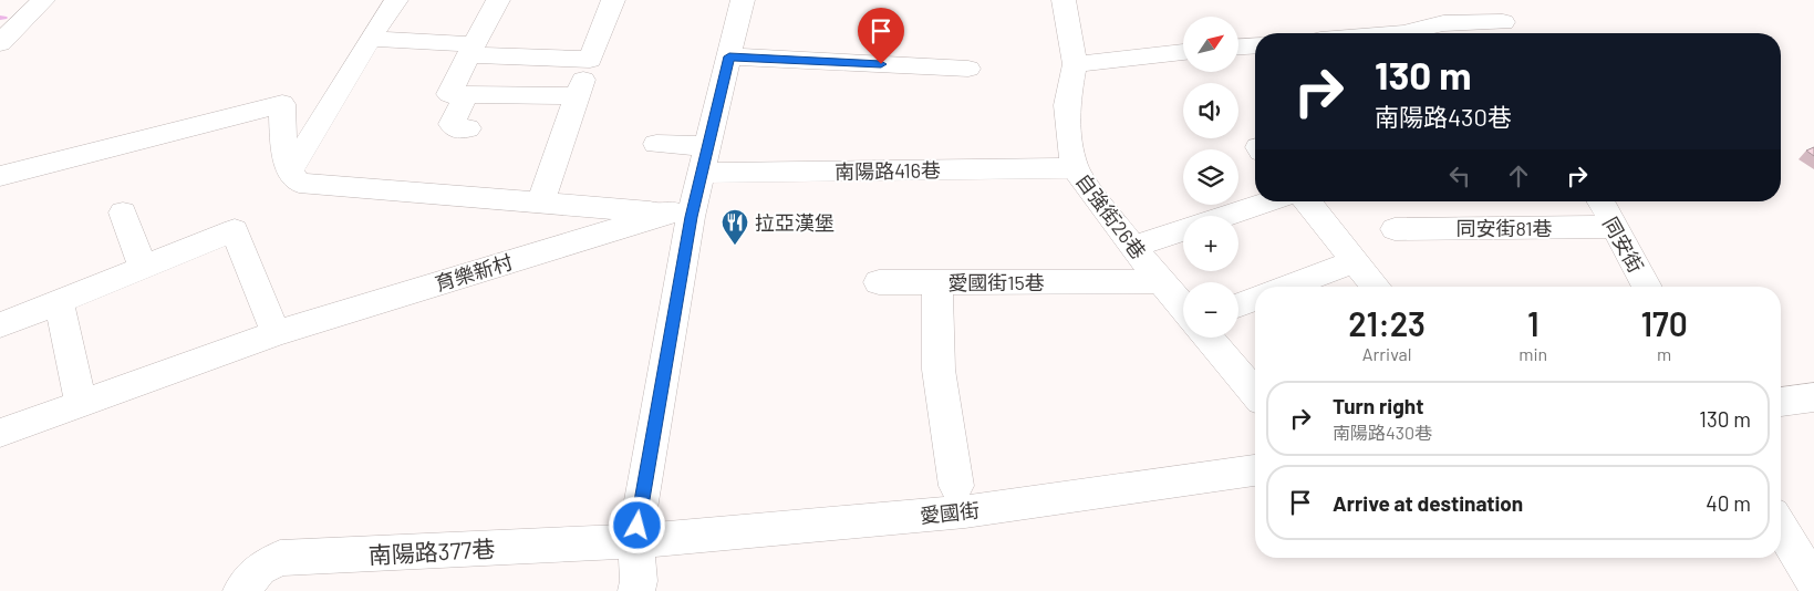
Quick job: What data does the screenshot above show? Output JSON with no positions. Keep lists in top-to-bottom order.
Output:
{
  "streets": {
    "street": [
      "南陽路416巷",
      "自強街26巷",
      "同安街81巷",
      "同安街",
      "育樂新村",
      "愛國街15巷",
      "愛國街",
      "南陽路377巷"
    ]
  },
  "crossings": [
    ["南陽路416巷", "自強街26巷"],
    ["自強街26巷", "愛國街15巷"],
    ["同安街81巷", "同安街"],
    ["愛國街", "南陽路377巷"]
  ],
  "places": {
    "restaurant": ["拉亞漢堡"]
  },
  "north": "top right",
  "page": {
    "map_buttons": ["+", "−"],
    "turn": ["130 m", "南陽路430巷"],
    "eta": [
      "21:23",
      "Arrival",
      "1",
      "min",
      "170",
      "m"
    ],
    "list": [
      {
        "name": "Turn right",
        "note": "南陽路430巷",
        "value": "130 m"
      },
      {
        "name": "Arrive at destination",
        "value": "40 m"
      }
    ]
  }
}
